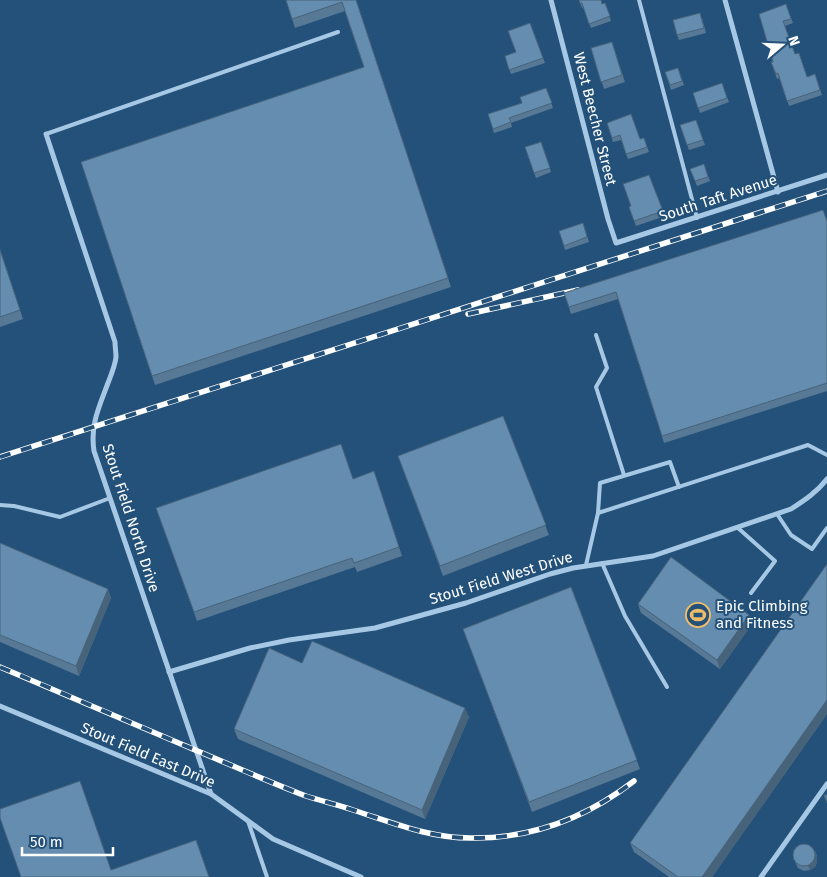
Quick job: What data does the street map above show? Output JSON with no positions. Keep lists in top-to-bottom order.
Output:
{
  "streets": {
    "street": [
      "West Beecher Street",
      "South Taft Avenue",
      "Stout Field North Drive",
      "Stout Field West Drive",
      "Stout Field East Drive"
    ]
  },
  "crossings": [
    ["West Beecher Street", "South Taft Avenue"],
    ["Stout Field North Drive", "Stout Field West Drive"],
    ["Stout Field North Drive", "Stout Field East Drive"]
  ],
  "places": {
    "sports": ["Epic Climbing and Fitness"]
  },
  "scale_bar": "50 m",
  "north": "right"
}
